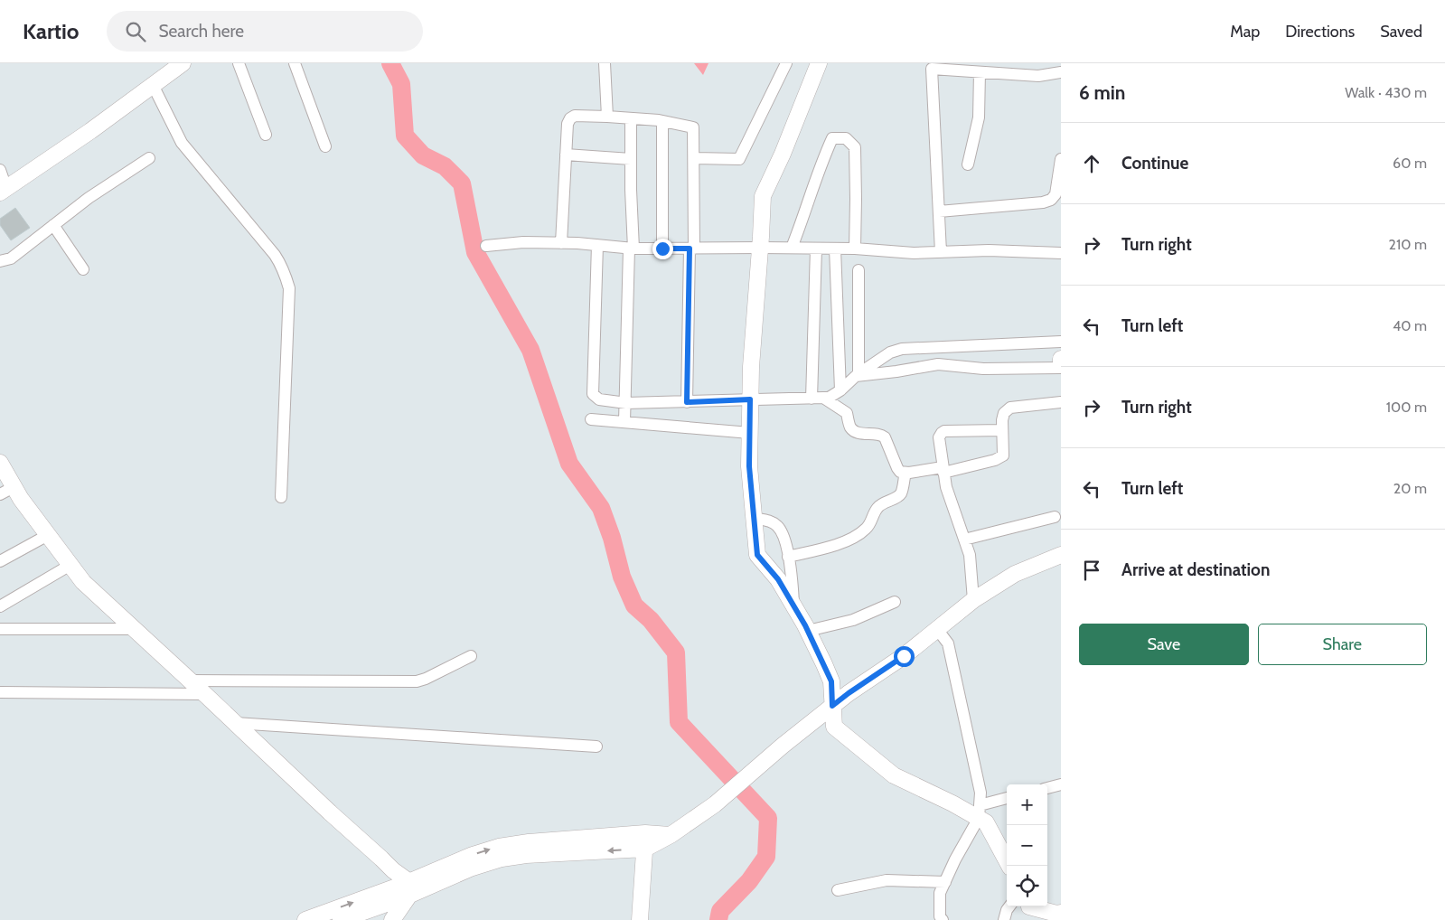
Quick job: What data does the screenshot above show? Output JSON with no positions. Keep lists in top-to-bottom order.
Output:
{
  "page": {
    "header": "Kartio",
    "search": "Search here",
    "nav": ["Map", "Directions", "Saved"],
    "heading": ["6 min", "Walk · 430 m"],
    "list": [
      ["Continue", "60 m"],
      ["Turn right", "210 m"],
      ["Turn left", "40 m"],
      ["Turn right", "100 m"],
      ["Turn left", "20 m"],
      "Arrive at destination"
    ],
    "buttons": ["Save", "Share"],
    "map_buttons": ["+", "−"]
  }
}
